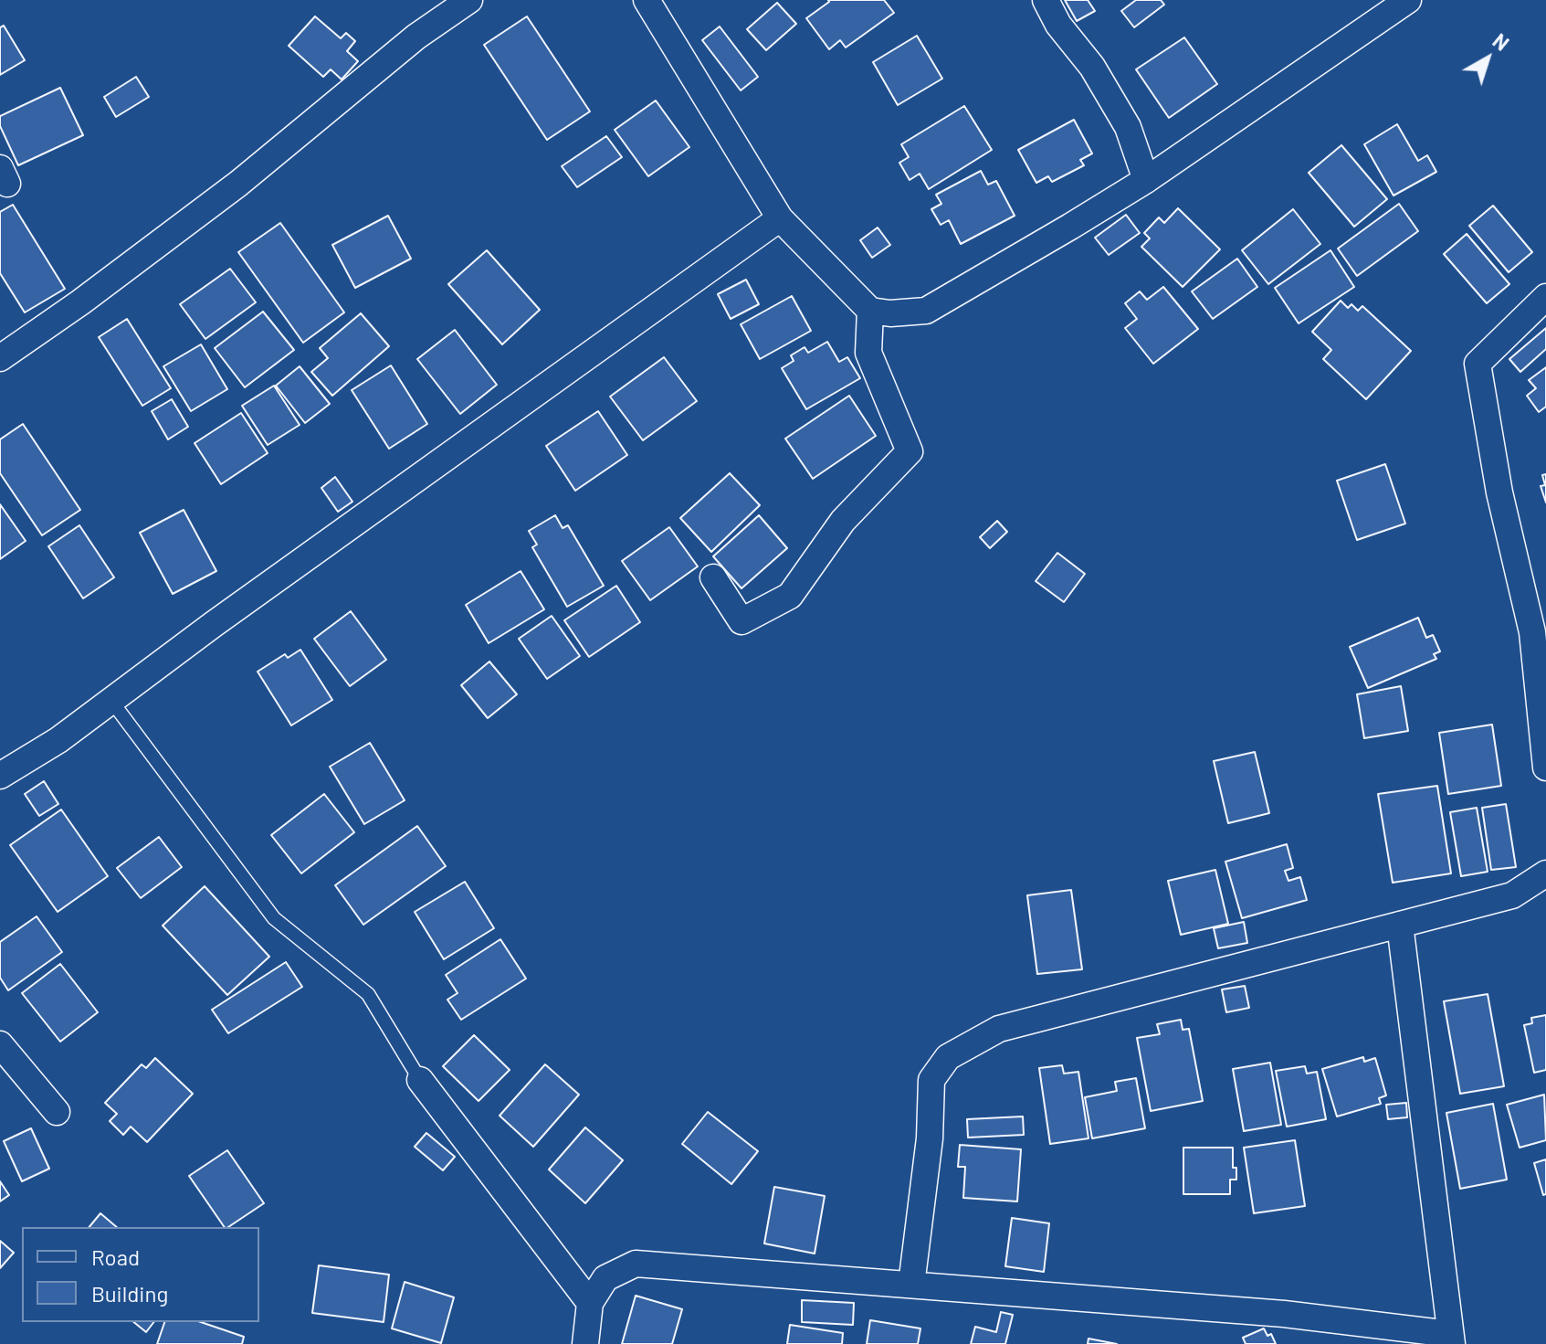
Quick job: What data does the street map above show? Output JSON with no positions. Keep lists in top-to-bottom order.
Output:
{
  "legend": ["Road", "Building"],
  "north": "top right"
}
